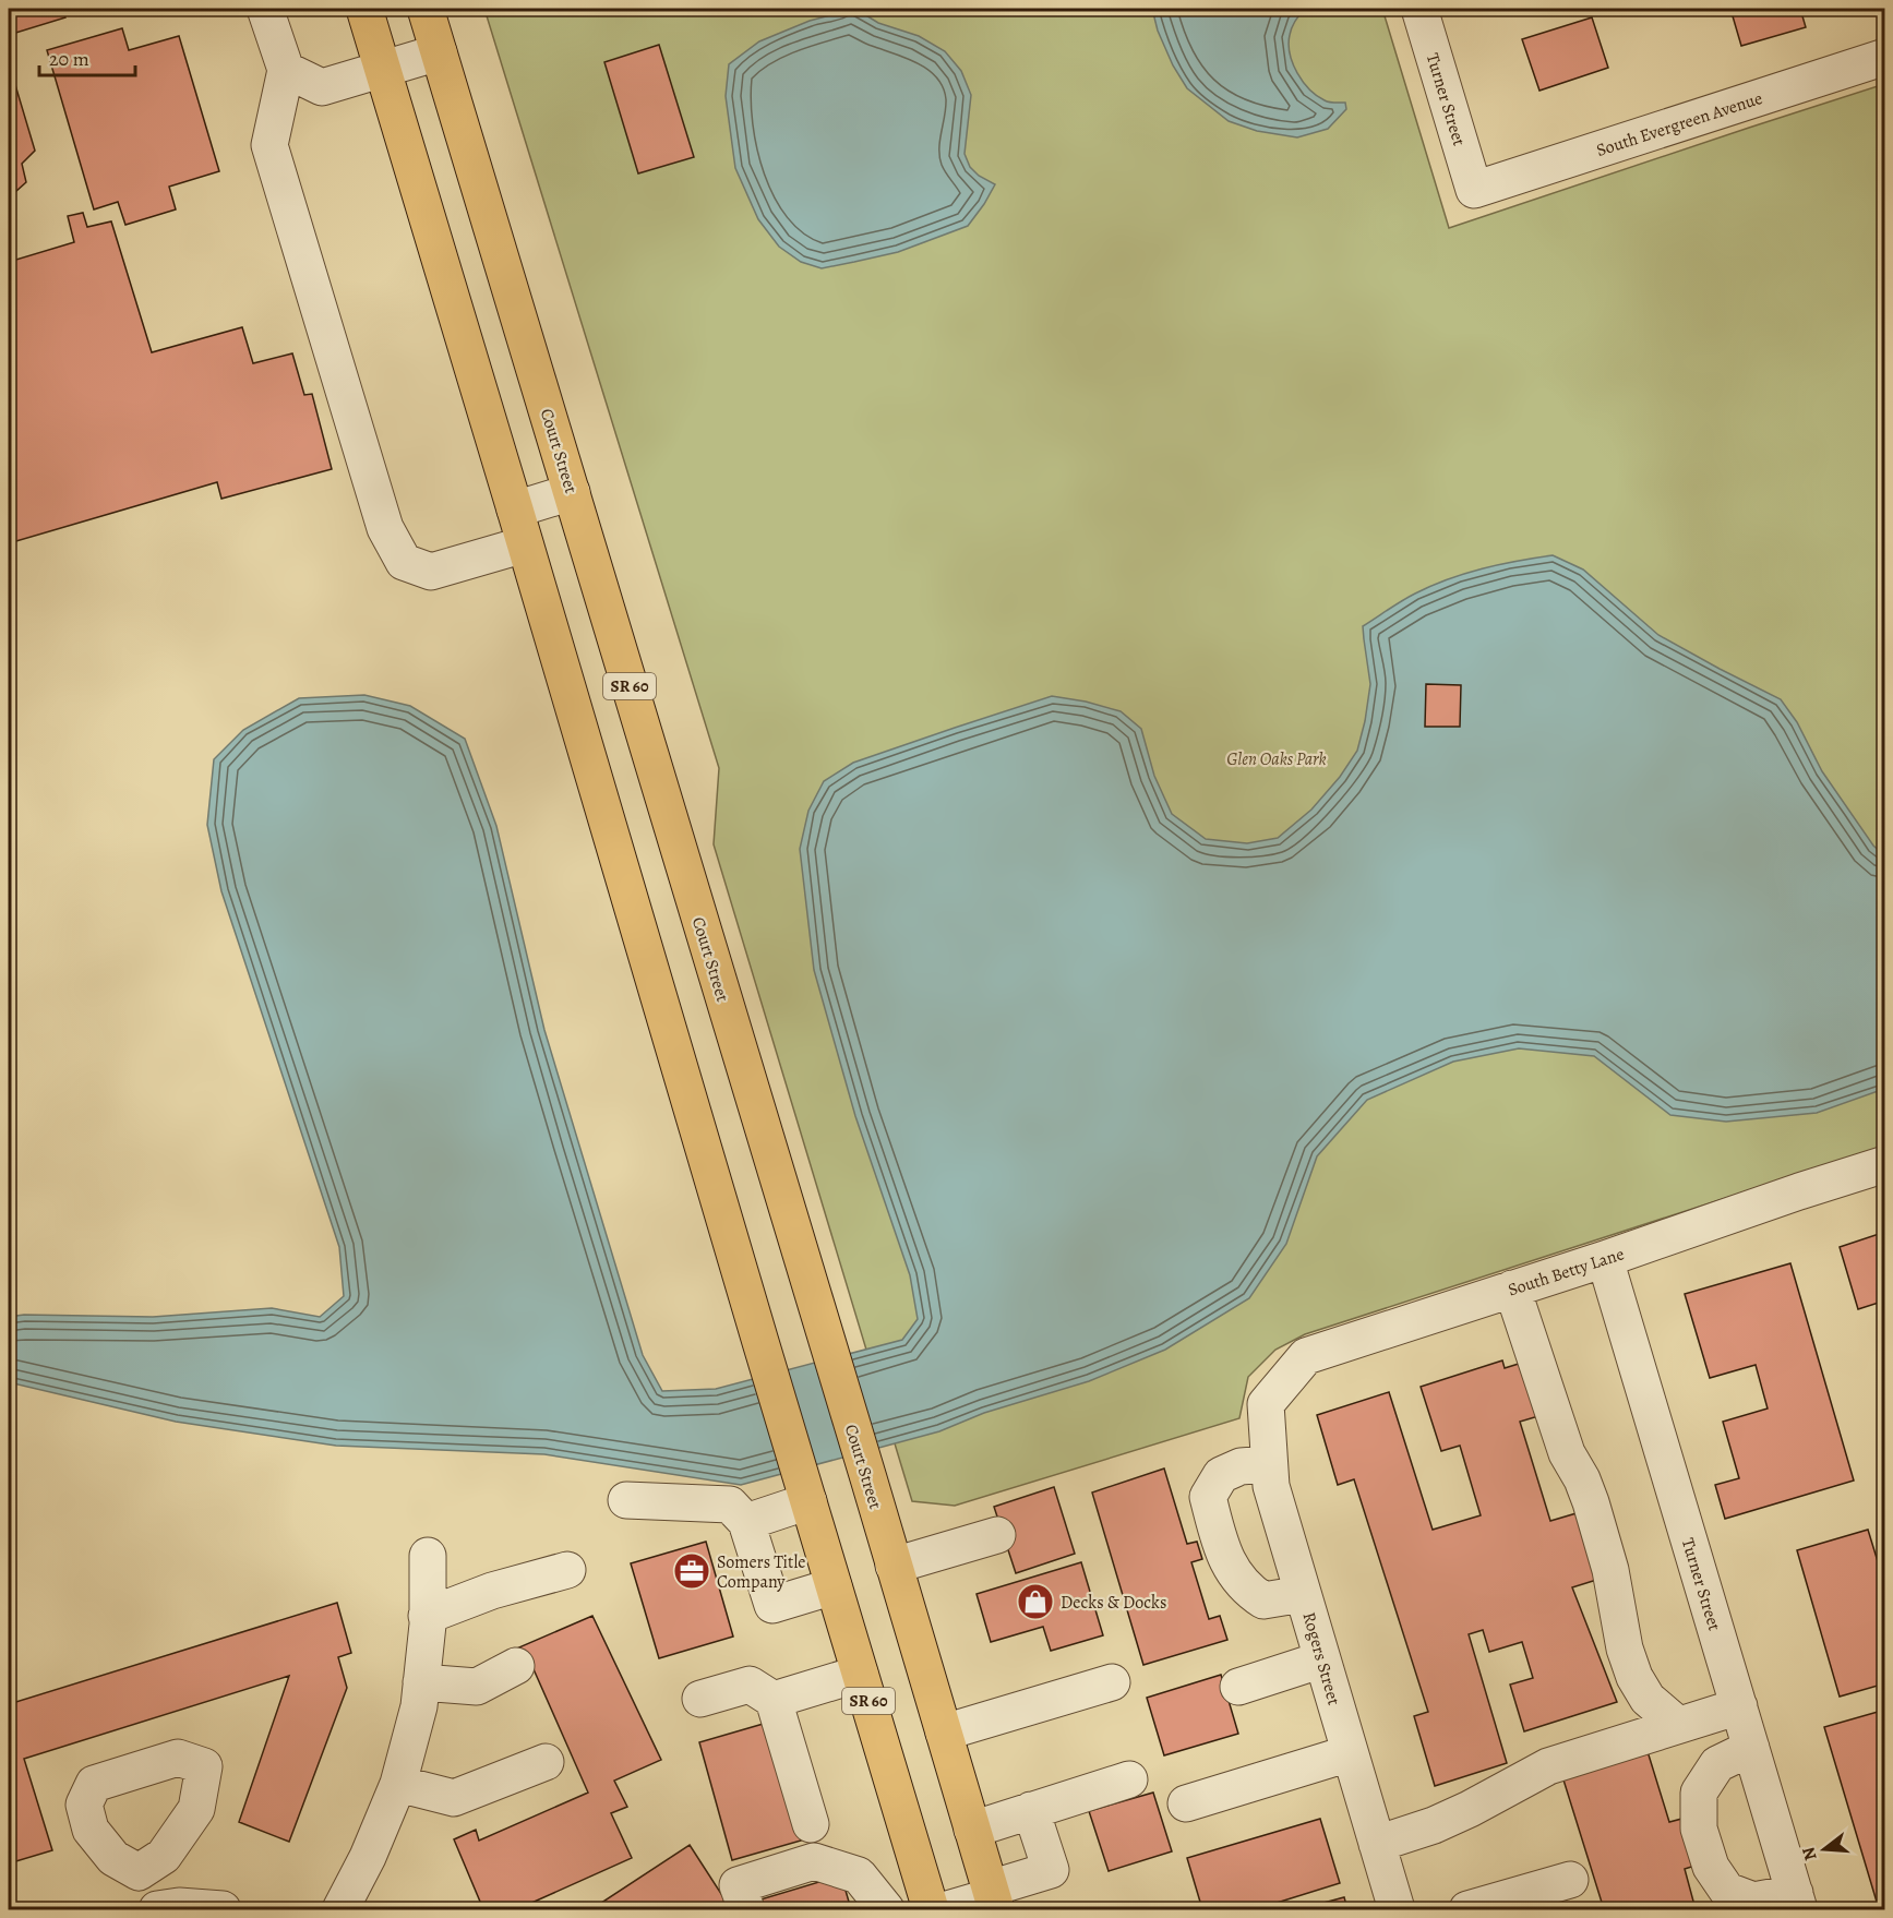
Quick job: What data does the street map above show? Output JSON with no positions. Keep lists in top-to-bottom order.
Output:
{
  "streets": {
    "main road": ["Court Street", "SR 60"],
    "street": [
      "Turner Street",
      "South Evergreen Avenue",
      "South Betty Lane",
      "Rogers Street"
    ]
  },
  "crossings": [
    ["Turner Street", "South Evergreen Avenue"],
    ["Turner Street", "South Betty Lane"],
    ["South Betty Lane", "Rogers Street"]
  ],
  "parks": ["Glen Oaks Park"],
  "places": {
    "office": ["Somers Title Company"],
    "shop": ["Decks & Docks"]
  },
  "scale_bar": "20 m",
  "north": "left"
}
